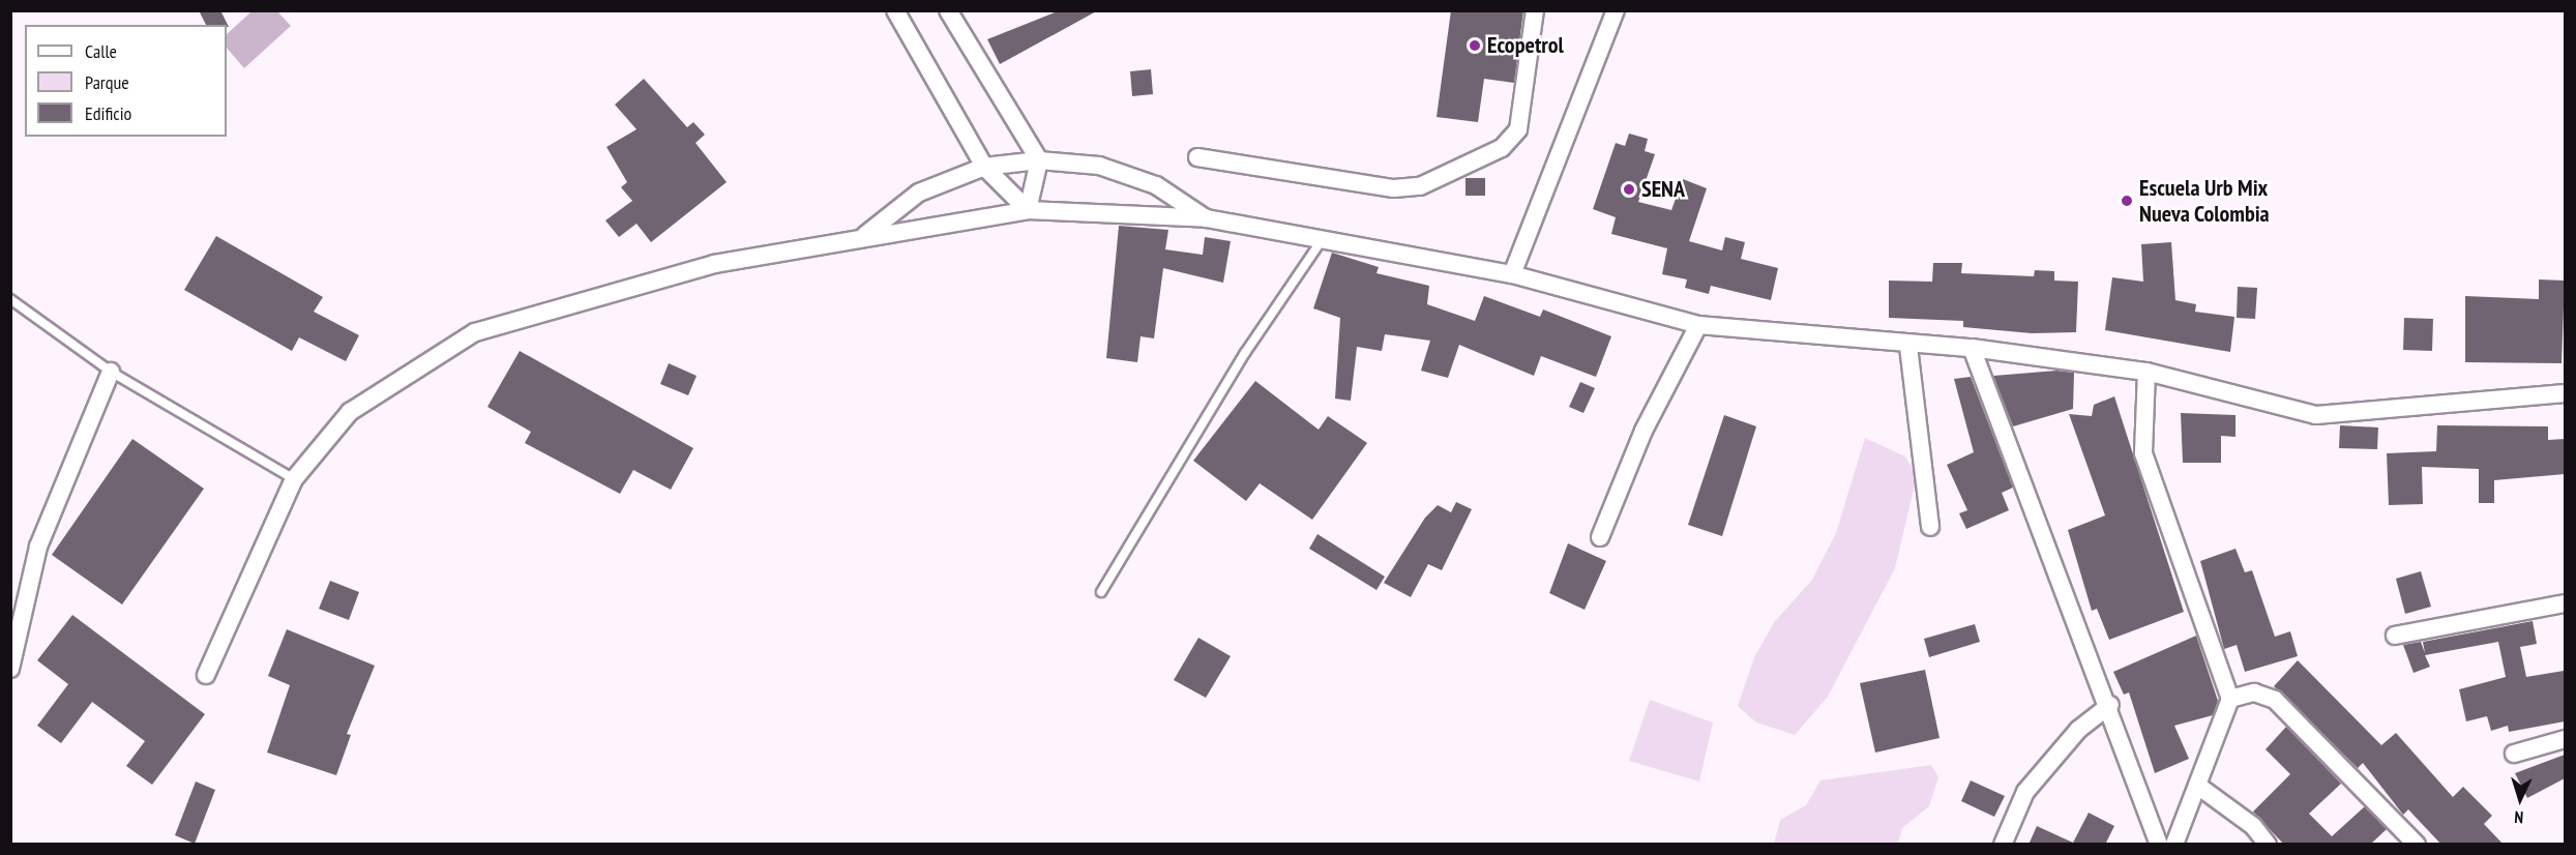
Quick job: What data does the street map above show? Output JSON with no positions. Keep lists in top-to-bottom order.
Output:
{
  "places": ["Ecopetrol", "SENA", "Escuela Urb Mix Nueva Colombia"],
  "legend": ["Calle", "Parque", "Edificio"],
  "north": "bottom"
}
